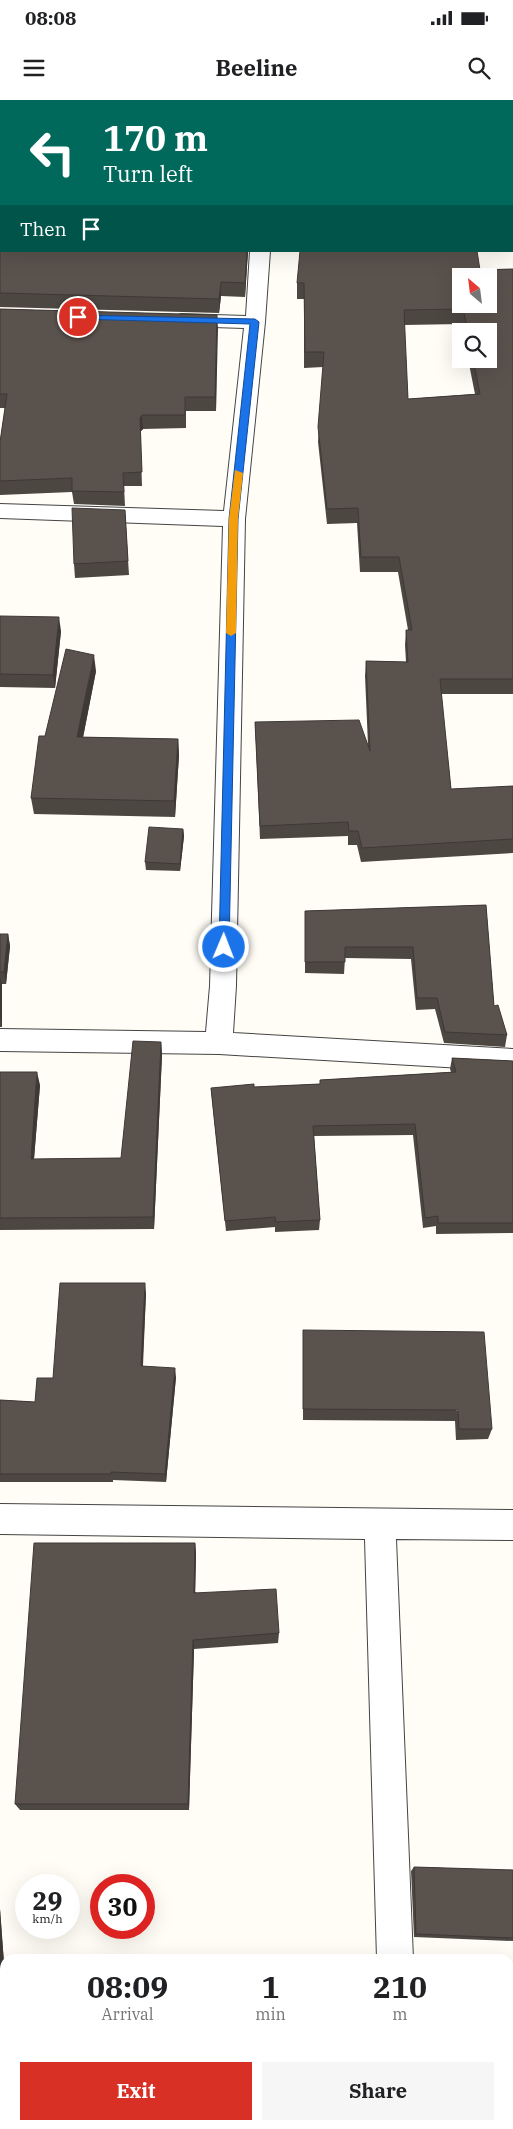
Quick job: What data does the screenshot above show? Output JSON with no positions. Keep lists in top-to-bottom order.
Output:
{
  "north": "top left",
  "page": {
    "status": "08:08",
    "header": "Beeline",
    "turn": ["170 m", "Turn left"],
    "then": "Then",
    "speed": "29 km/h",
    "limit": "30",
    "eta": [
      "08:09",
      "Arrival",
      "1",
      "min",
      "210",
      "m"
    ],
    "buttons": ["Exit", "Share"]
  }
}
